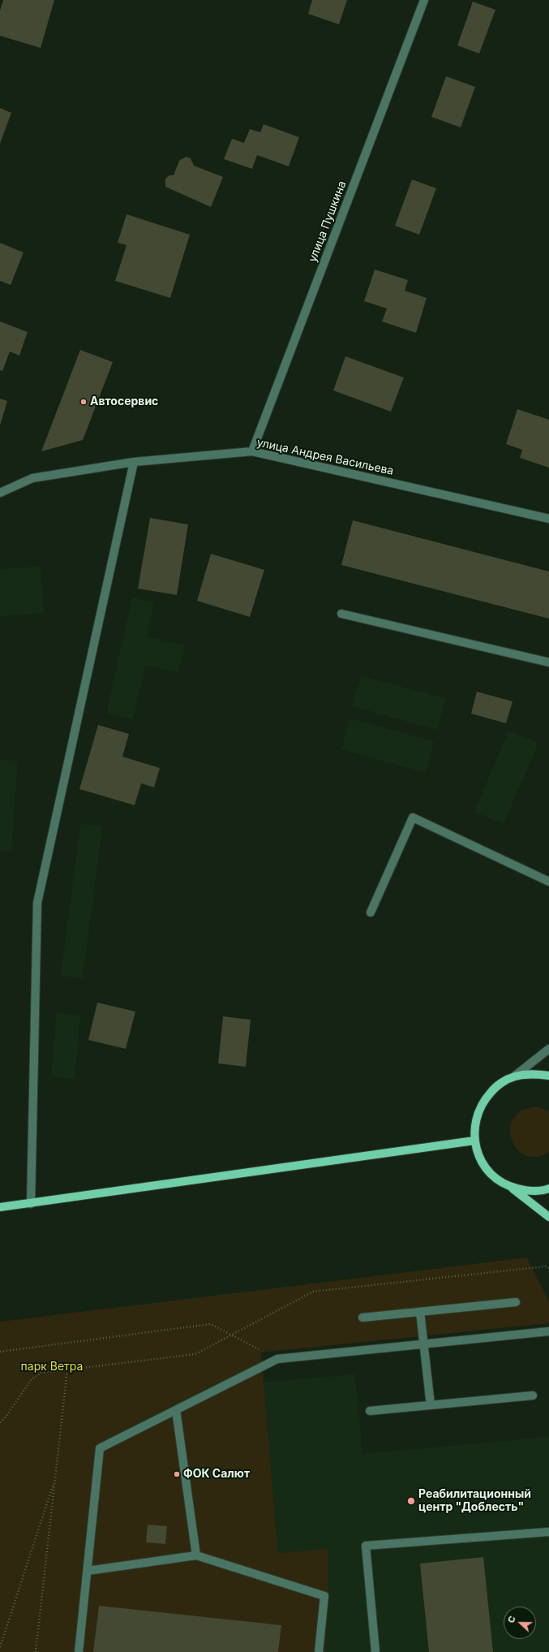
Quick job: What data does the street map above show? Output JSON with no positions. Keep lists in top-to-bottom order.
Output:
{
  "streets": {
    "street": ["улица Пушкина", "улица Андрея Васильева"]
  },
  "crossings": [
    ["улица Пушкина", "улица Андрея Васильева"]
  ],
  "parks": ["парк Ветра"],
  "places": ["Автосервис", "ФОК Салют", "Реабилитационный центр \"Доблесть\""],
  "north": "left"
}
